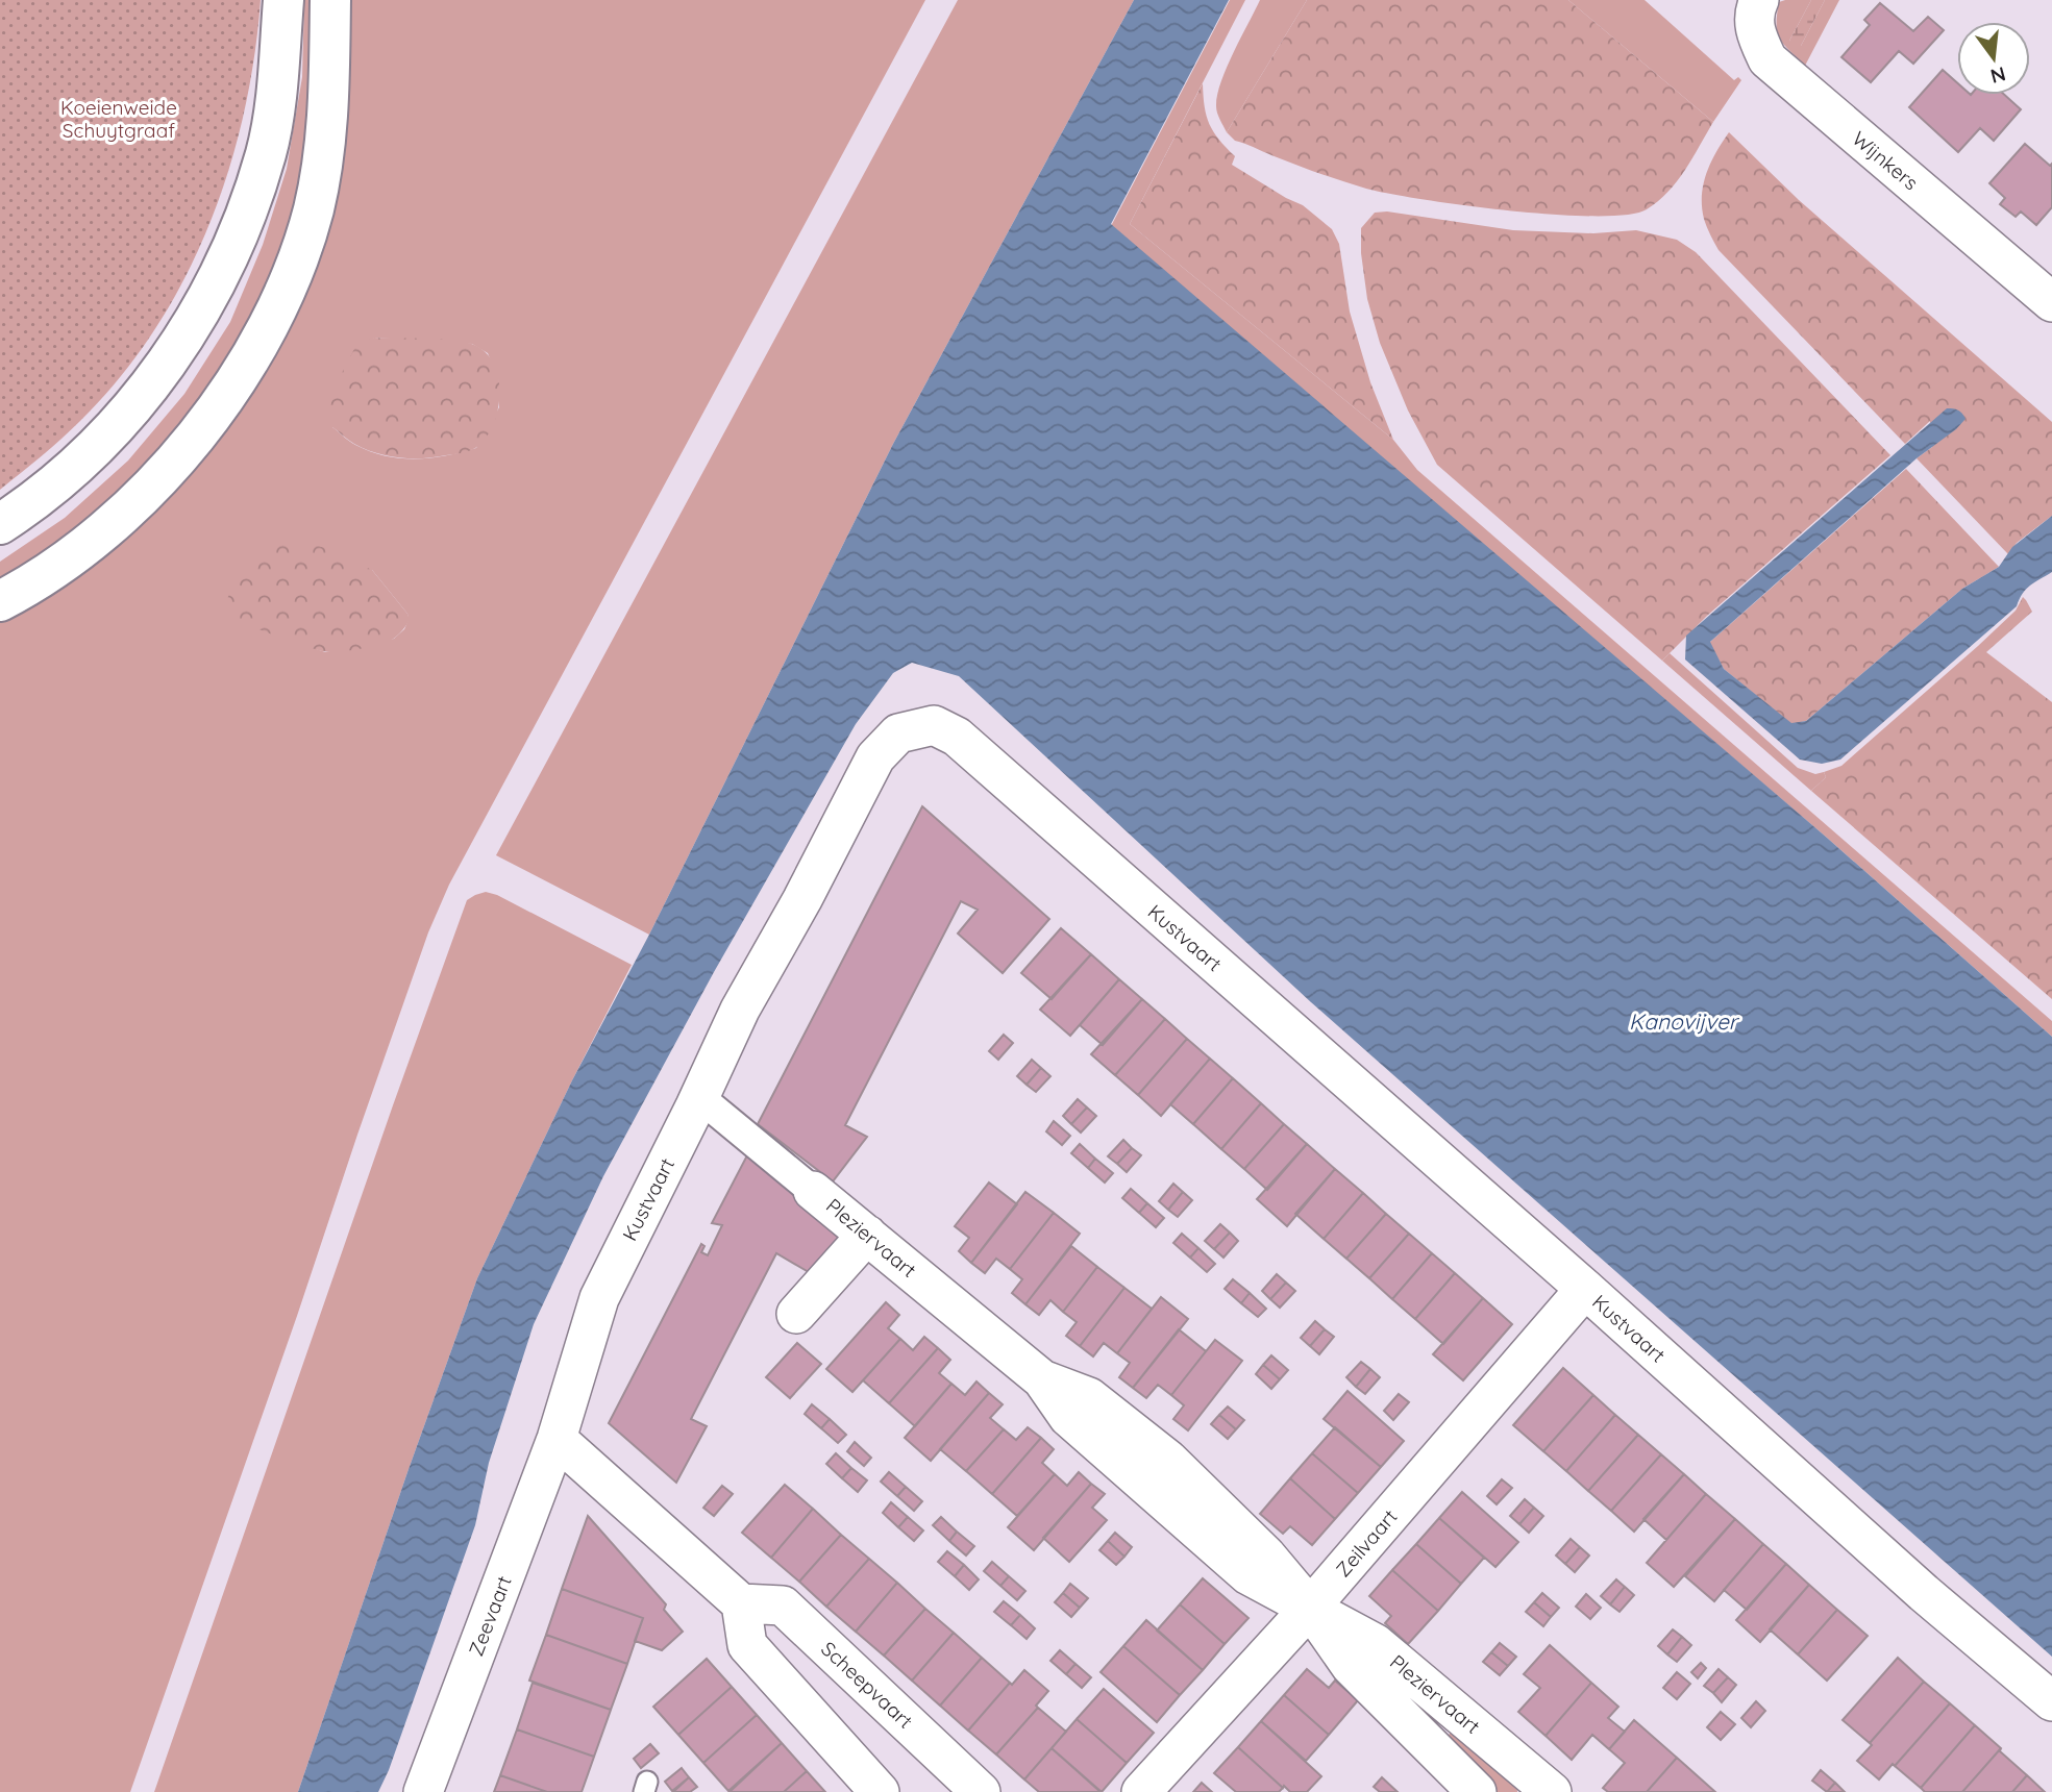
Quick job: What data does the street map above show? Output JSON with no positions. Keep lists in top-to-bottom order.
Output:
{
  "streets": {
    "street": [
      "Wijnkers",
      "Kustvaart",
      "Pleziervaart",
      "Zeilvaart",
      "Zeevaart",
      "Scheepvaart"
    ]
  },
  "crossings": [
    ["Kustvaart", "Pleziervaart"],
    ["Kustvaart", "Zeilvaart"],
    ["Kustvaart", "Zeevaart"],
    ["Pleziervaart", "Zeilvaart"]
  ],
  "water": ["Kanovijver"],
  "parks": ["Koeienweide Schuytgraaf"],
  "north": "bottom"
}
